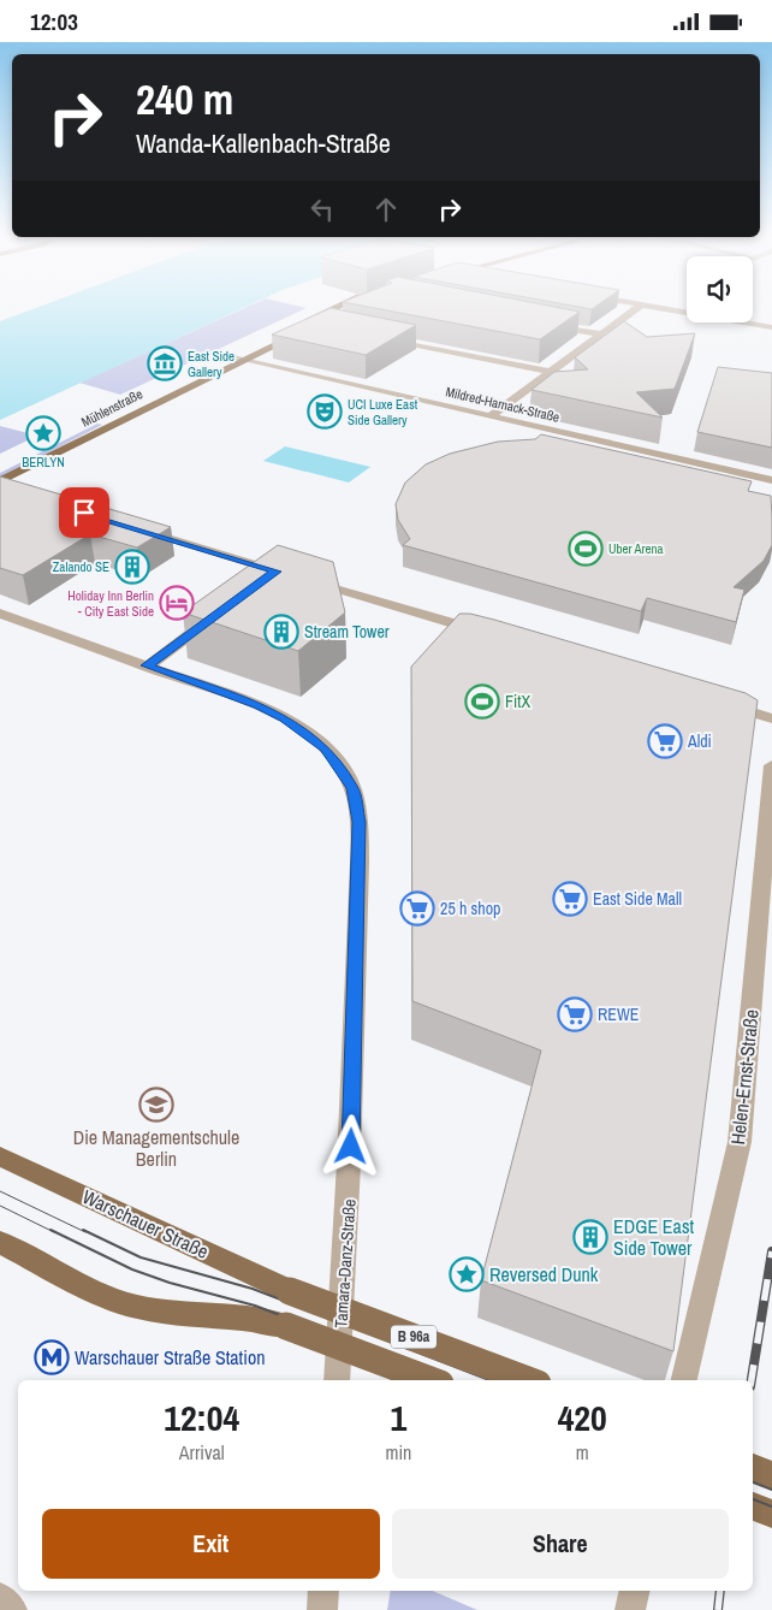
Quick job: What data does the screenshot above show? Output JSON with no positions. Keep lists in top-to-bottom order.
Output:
{
  "streets": {
    "main road": ["Mühlenstraße", "Warschauer Straße", "B 96a"],
    "street": ["Mildred-Harnack-Straße", "Helen-Ernst-Straße", "Tamara-Danz-Straße"]
  },
  "crossings": [
    ["Mildred-Harnack-Straße", "Mühlenstraße"]
  ],
  "places": {
    "museum": ["East Side Gallery"],
    "theatre": ["UCI Luxe East Side Gallery"],
    "place": ["BERLYN", "Reversed Dunk"],
    "sports": ["Uber Arena", "FitX"],
    "building": ["Zalando SE", "Stream Tower", "EDGE East Side Tower"],
    "hotel": ["Holiday Inn Berlin - City East Side"],
    "supermarket": [
      "Aldi",
      "East Side Mall",
      "25 h shop",
      "REWE"
    ],
    "school or university": ["Die Managementschule Berlin"],
    "metro station": ["Warschauer Straße Station"]
  },
  "page": {
    "status": "12:03",
    "turn": ["240 m", "Wanda-Kallenbach-Straße"],
    "eta": [
      "12:04",
      "Arrival",
      "1",
      "min",
      "420",
      "m"
    ],
    "buttons": ["Exit", "Share"]
  }
}
